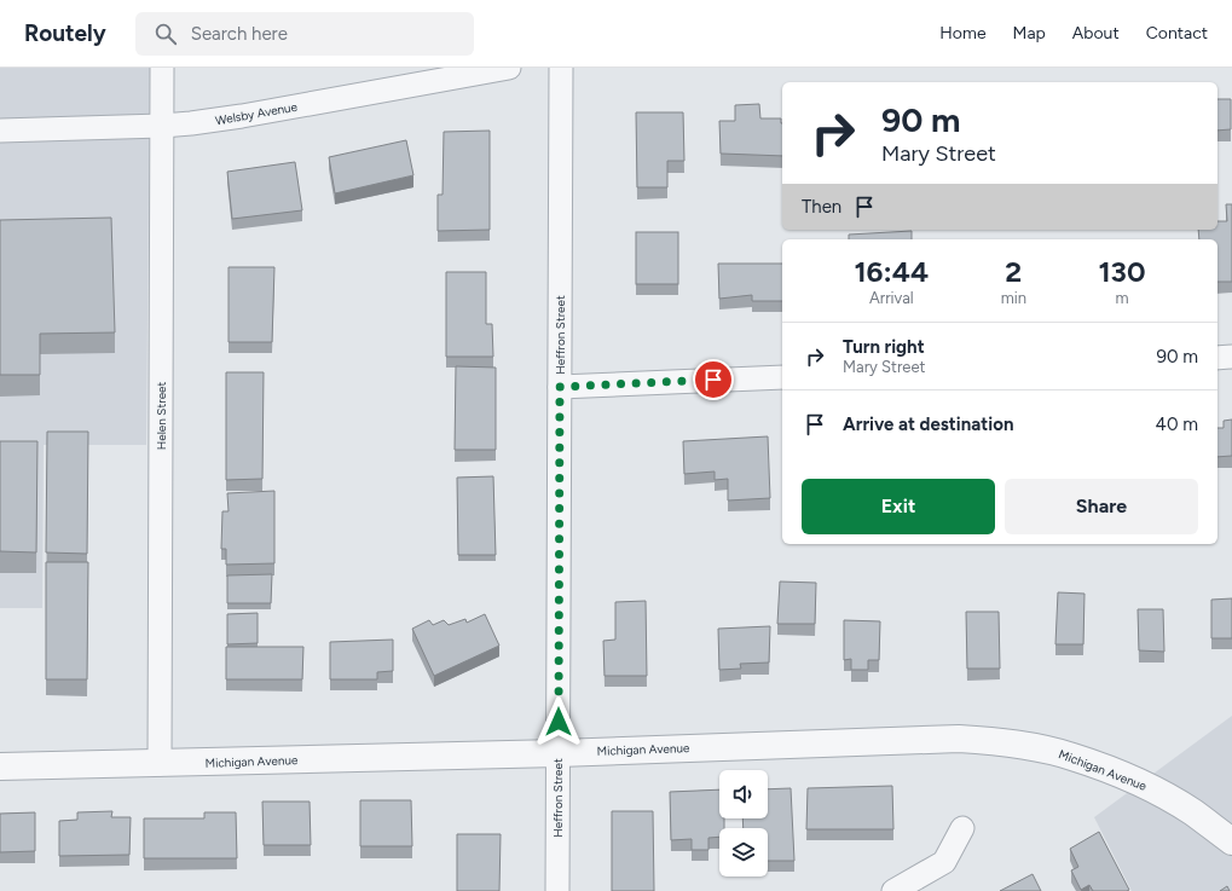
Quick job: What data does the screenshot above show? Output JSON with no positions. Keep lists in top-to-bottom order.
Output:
{
  "streets": {
    "street": [
      "Welsby Avenue",
      "Heffron Street",
      "Helen Street",
      "Michigan Avenue"
    ]
  },
  "crossings": [
    ["Welsby Avenue", "Helen Street"],
    ["Heffron Street", "Michigan Avenue"],
    ["Helen Street", "Michigan Avenue"]
  ],
  "page": {
    "header": "Routely",
    "search": "Search here",
    "nav": [
      "Home",
      "Map",
      "About",
      "Contact"
    ],
    "turn": ["90 m", "Mary Street"],
    "then": "Then",
    "eta": [
      "16:44",
      "Arrival",
      "2",
      "min",
      "130",
      "m"
    ],
    "list": [
      {
        "name": "Turn right",
        "note": "Mary Street",
        "value": "90 m"
      },
      {
        "name": "Arrive at destination",
        "value": "40 m"
      }
    ],
    "buttons": ["Exit", "Share"]
  }
}
